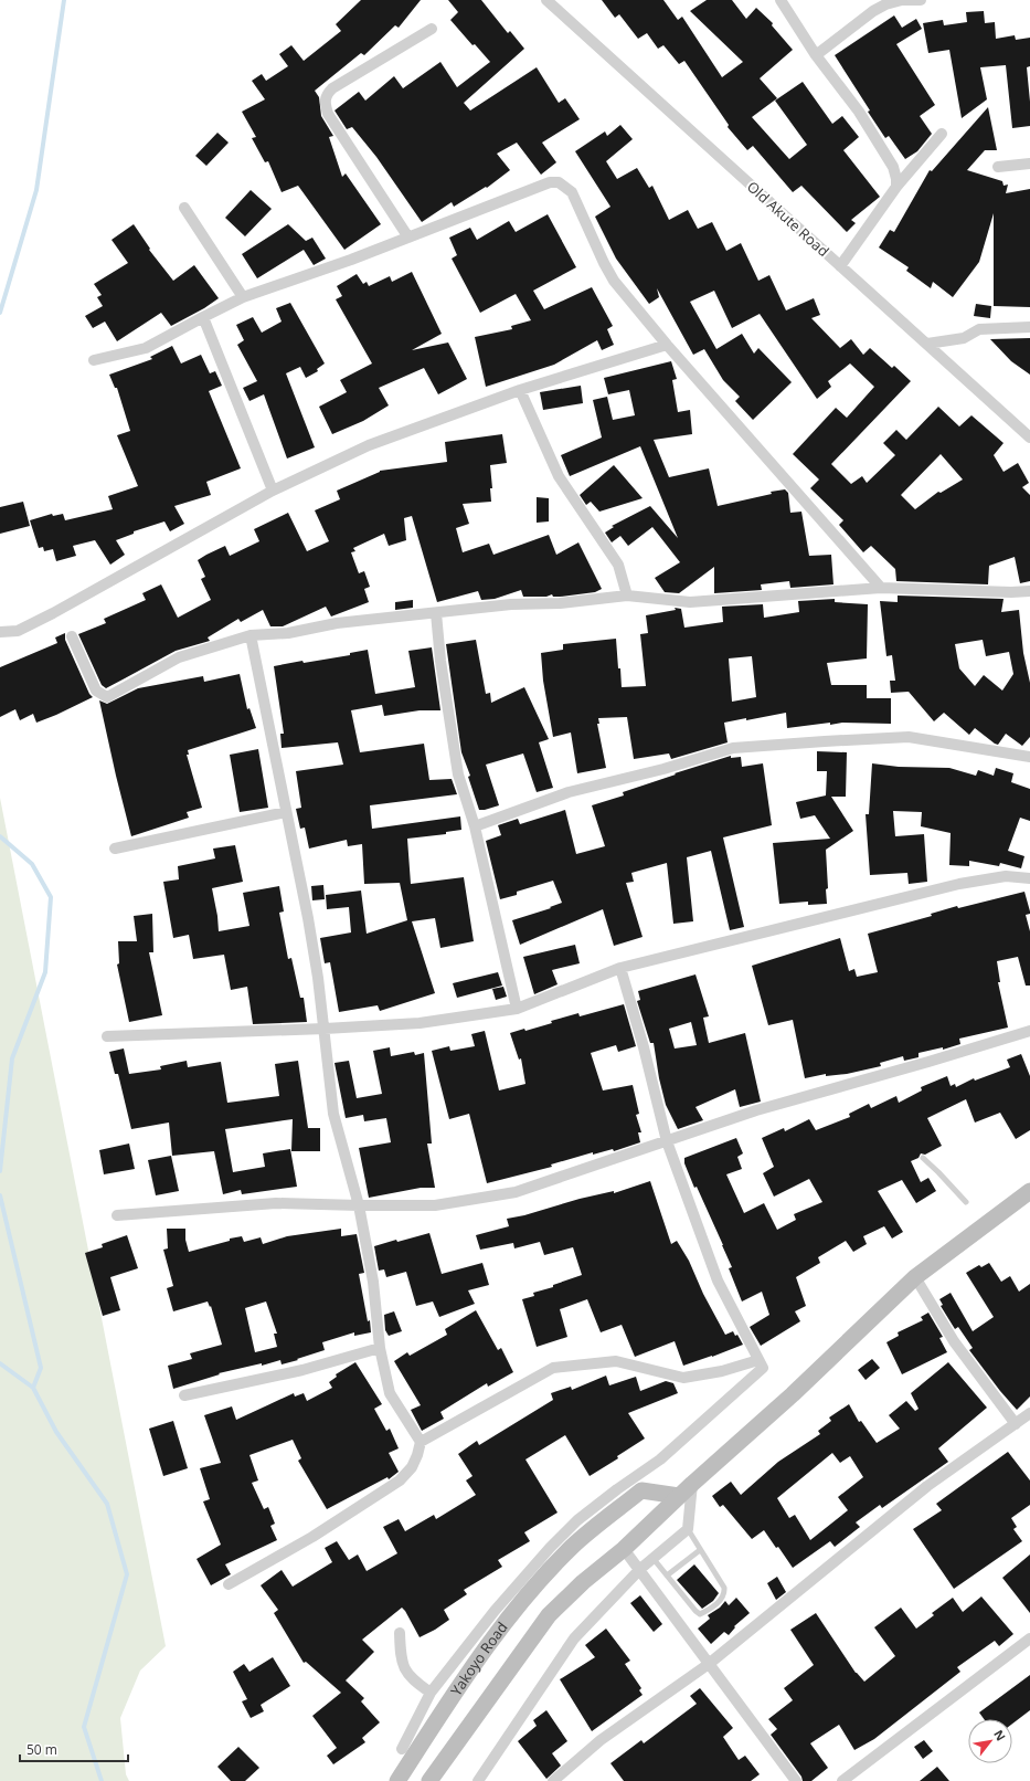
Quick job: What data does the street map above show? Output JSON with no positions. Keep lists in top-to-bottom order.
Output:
{
  "streets": {
    "main road": ["Yakoyo Road"],
    "street": ["Old Akute Road"]
  },
  "scale_bar": "50 m",
  "north": "top right"
}
